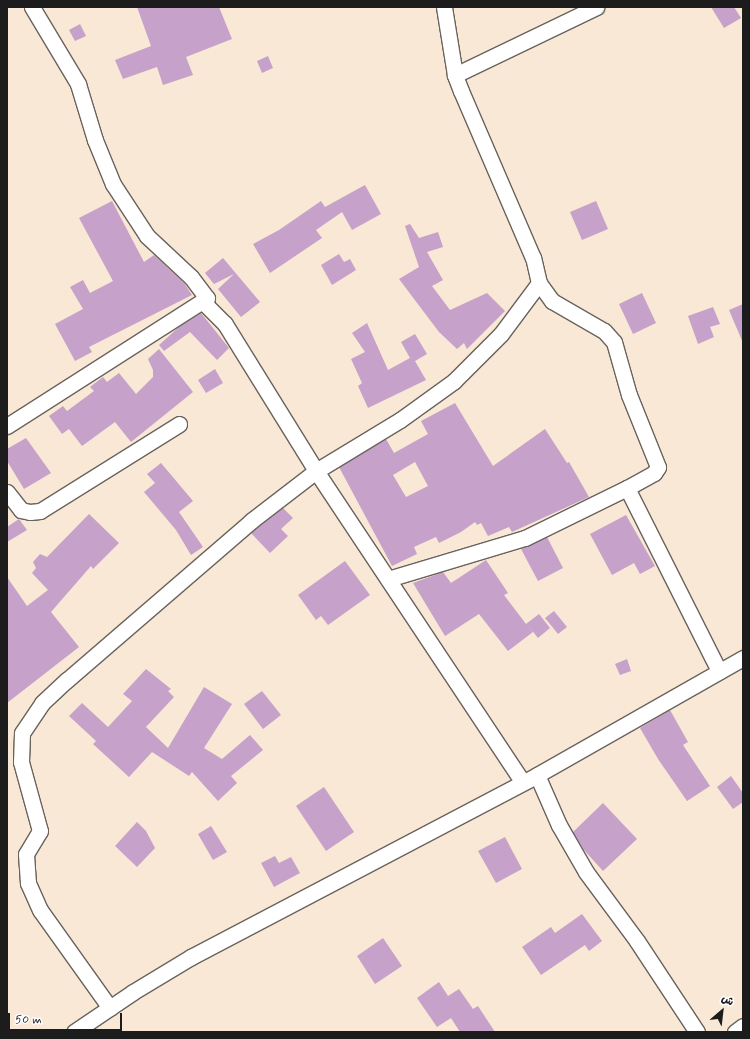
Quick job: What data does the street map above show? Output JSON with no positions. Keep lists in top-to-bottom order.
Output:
{
  "scale_bar": "50 m",
  "north": "top right"
}
